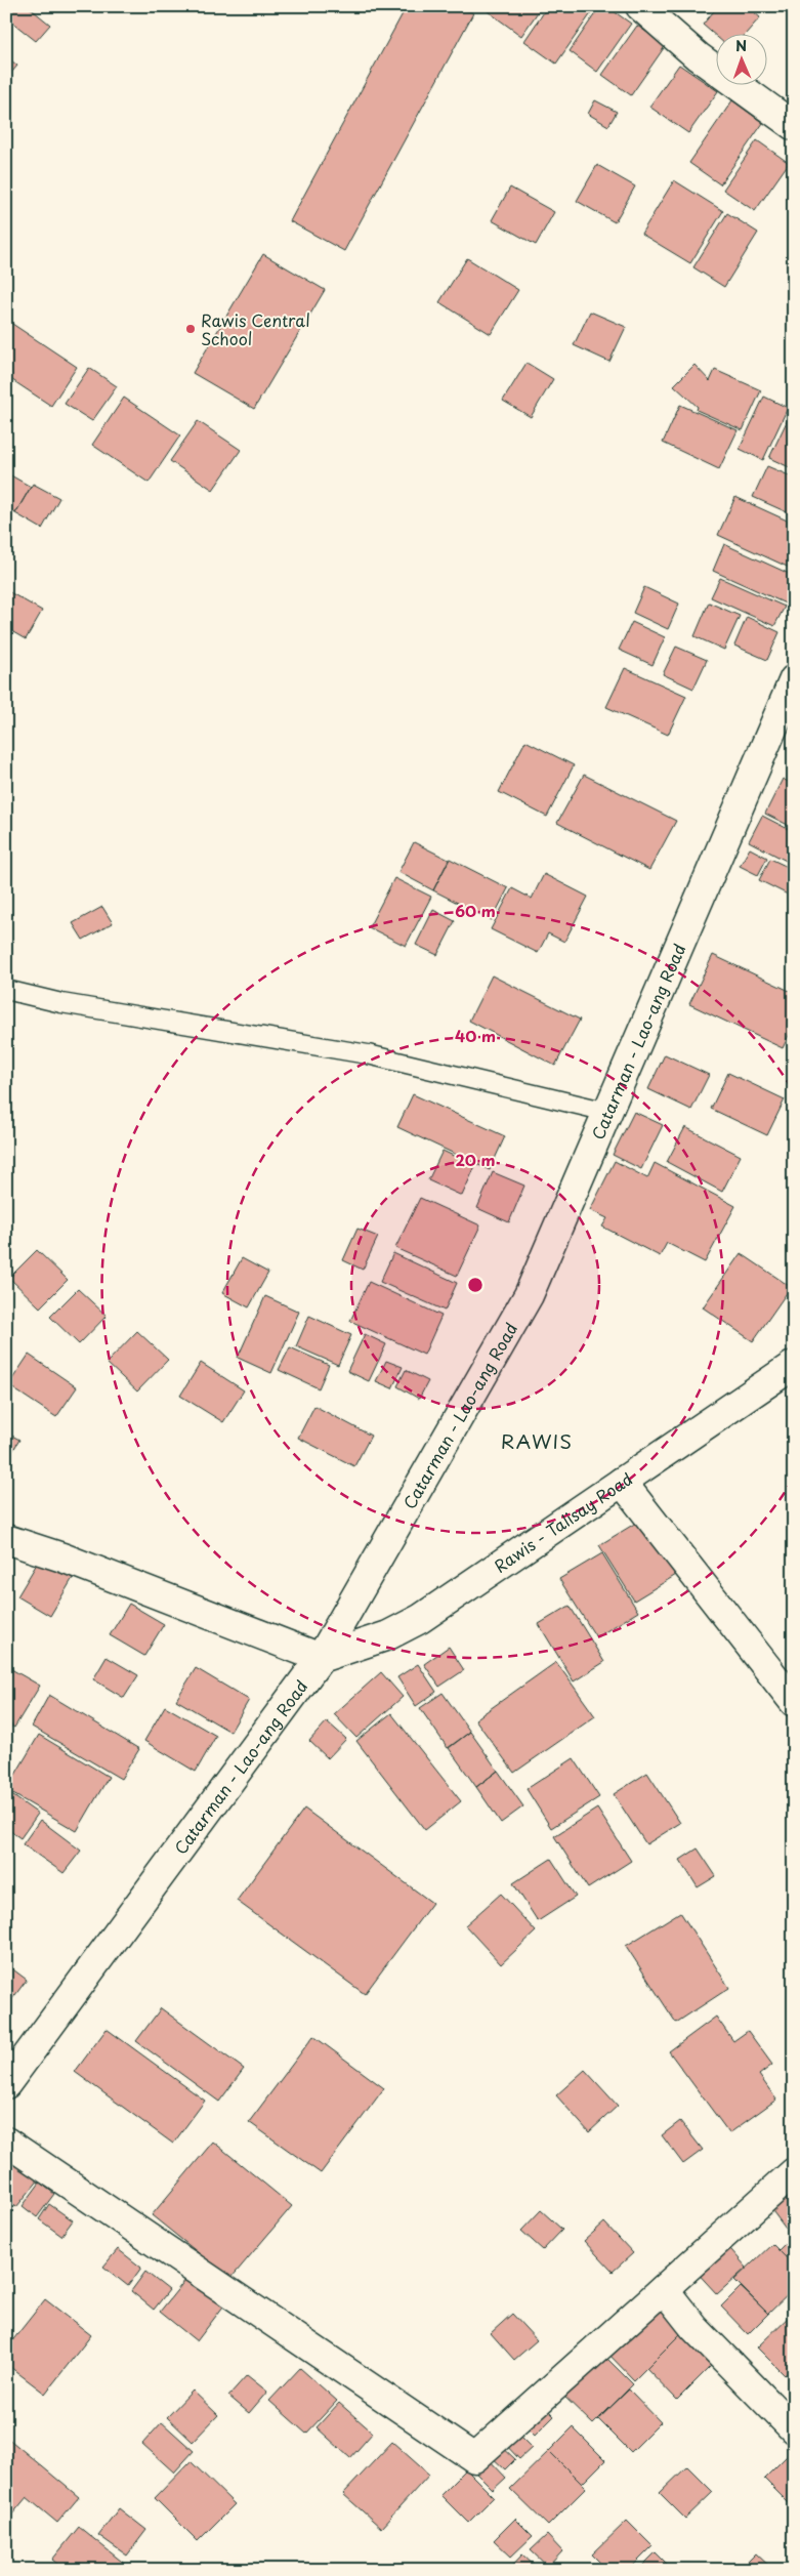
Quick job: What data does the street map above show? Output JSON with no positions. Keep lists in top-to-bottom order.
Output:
{
  "streets": {
    "street": ["Catarman - Lao-ang Road", "Rawis - Talisay Road"]
  },
  "crossings": [
    ["Catarman - Lao-ang Road", "Rawis - Talisay Road"]
  ],
  "districts": ["RAWIS"],
  "places": ["Rawis Central School"],
  "north": "top",
  "rings": ["60 m", "40 m", "20 m"]
}
